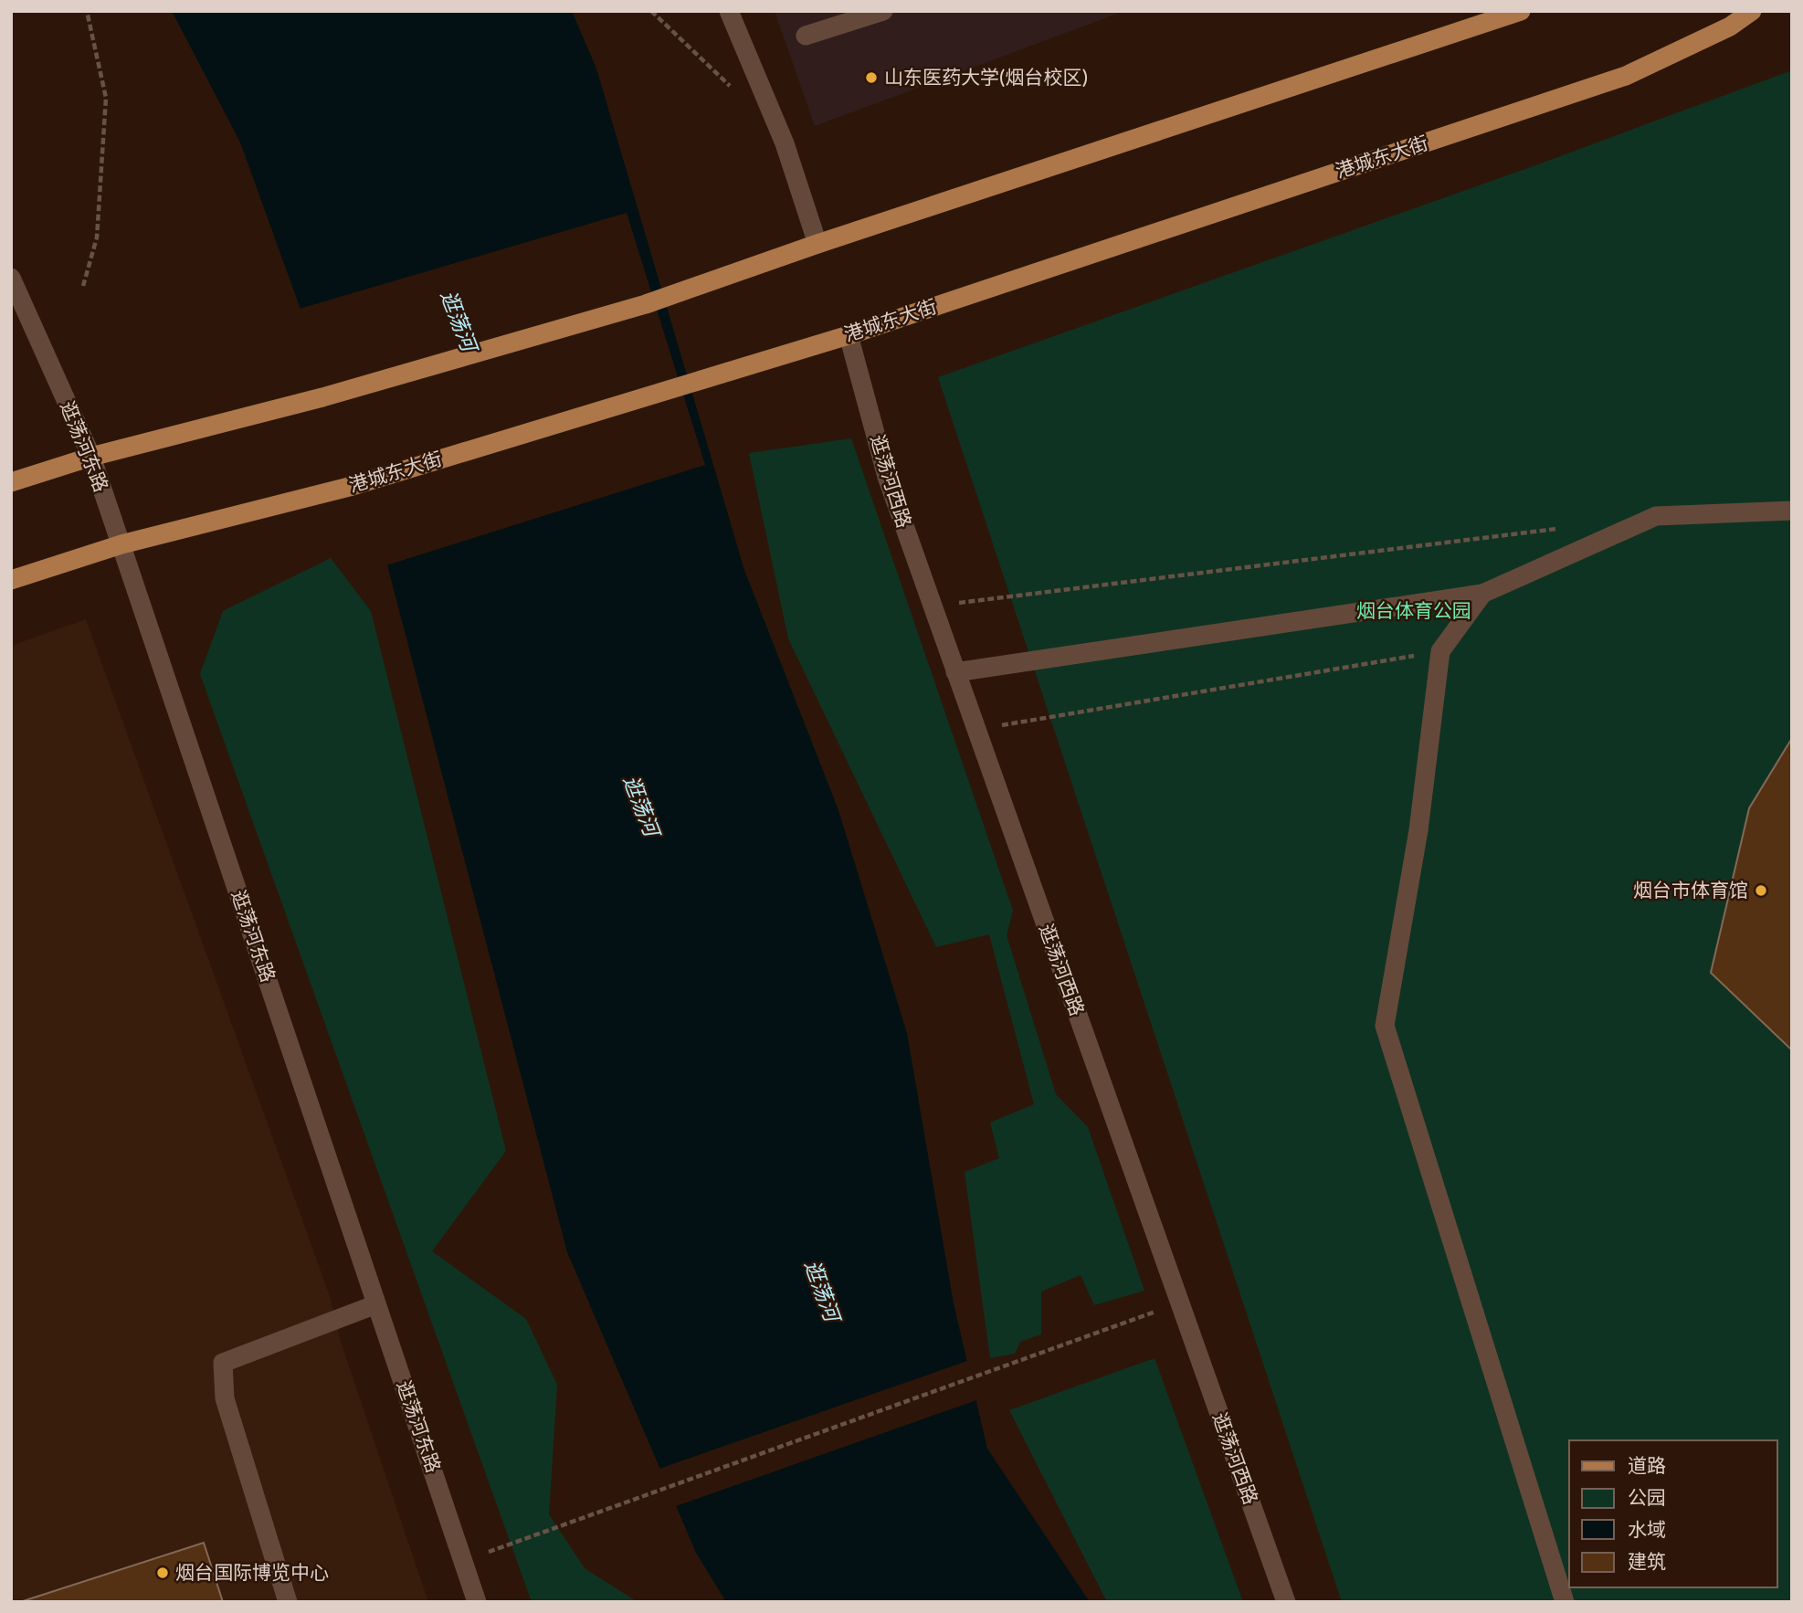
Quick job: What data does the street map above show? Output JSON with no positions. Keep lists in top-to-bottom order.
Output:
{
  "streets": {
    "main road": ["港城东大街"],
    "street": ["逛荡河东路", "逛荡河西路"]
  },
  "crossings": [
    ["港城东大街", "逛荡河东路"],
    ["港城东大街", "逛荡河西路"]
  ],
  "water": ["逛荡河"],
  "parks": ["烟台体育公园"],
  "places": ["山东医药大学(烟台校区)", "烟台市体育馆", "烟台国际博览中心"],
  "legend": [
    "道路",
    "公园",
    "水域",
    "建筑"
  ]
}
